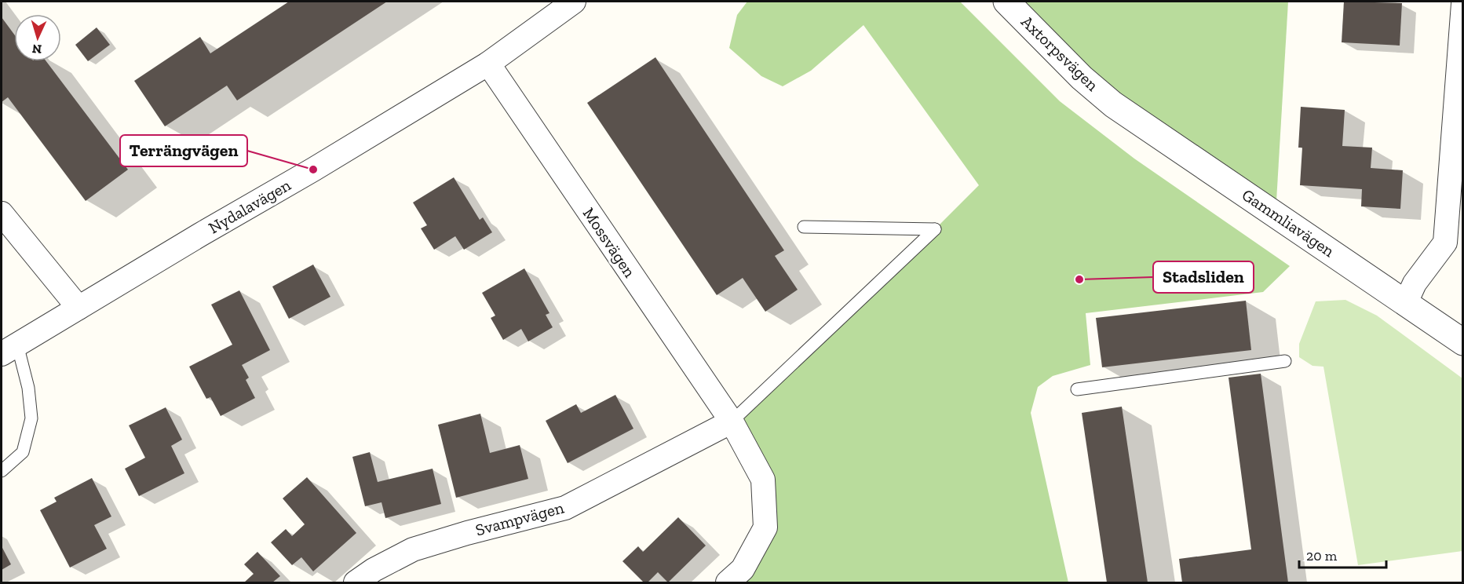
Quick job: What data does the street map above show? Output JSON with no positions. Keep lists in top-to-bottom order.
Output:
{
  "streets": {
    "street": [
      "Axtorpsvägen",
      "Nydalavägen",
      "Gammliavägen",
      "Mossvägen",
      "Svampvägen"
    ]
  },
  "crossings": [
    ["Axtorpsvägen", "Gammliavägen"],
    ["Nydalavägen", "Mossvägen"],
    ["Mossvägen", "Svampvägen"]
  ],
  "places": ["Terrängvägen", "Stadsliden"],
  "scale_bar": "20 m",
  "north": "bottom"
}
